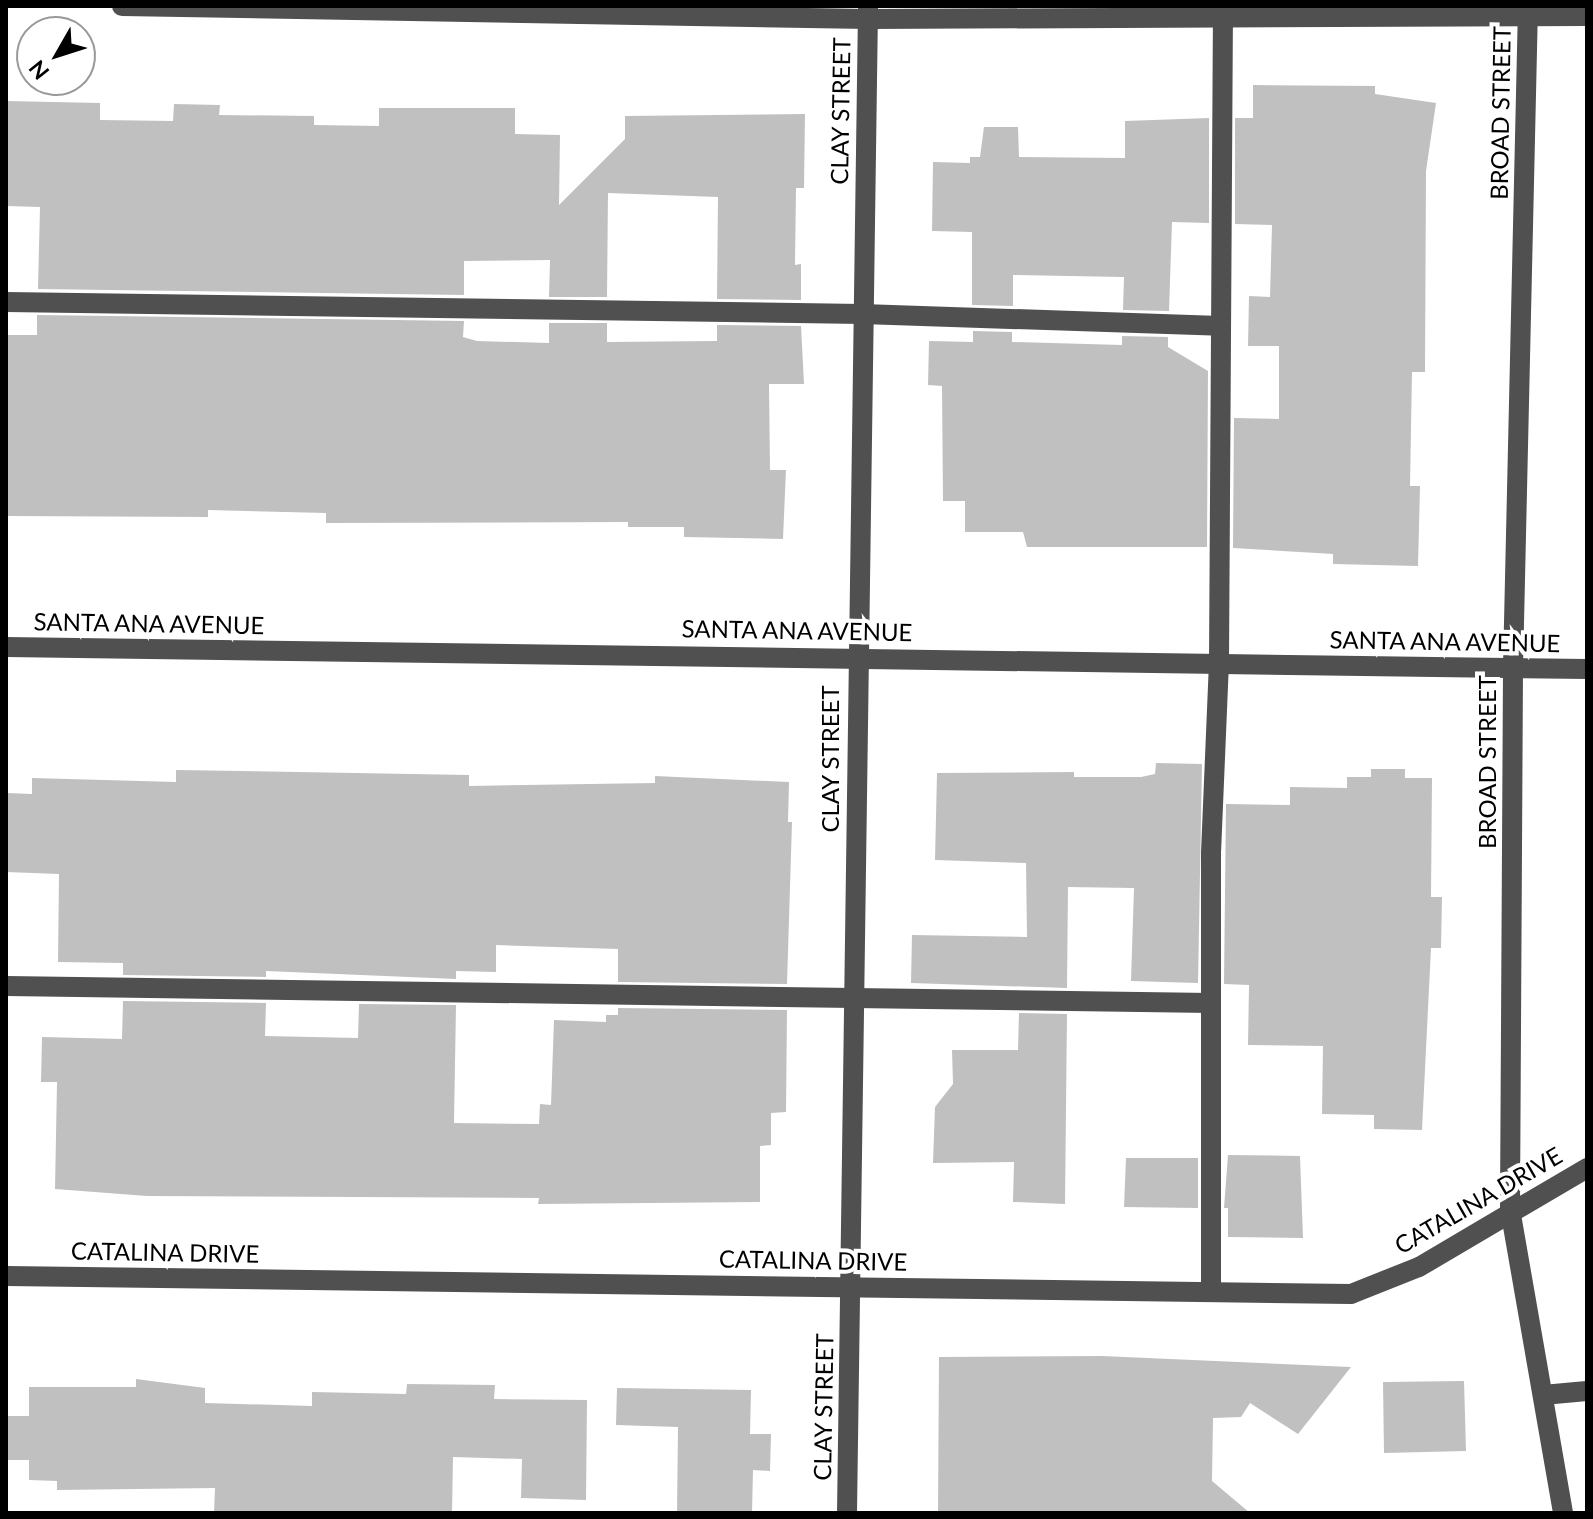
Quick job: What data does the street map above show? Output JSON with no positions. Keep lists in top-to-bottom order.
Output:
{
  "streets": {
    "street": [
      "CLAY STREET",
      "BROAD STREET",
      "SANTA ANA AVENUE",
      "CATALINA DRIVE"
    ]
  },
  "crossings": [
    ["CLAY STREET", "SANTA ANA AVENUE"],
    ["CLAY STREET", "CATALINA DRIVE"],
    ["BROAD STREET", "SANTA ANA AVENUE"],
    ["BROAD STREET", "CATALINA DRIVE"]
  ],
  "north": "bottom left"
}
